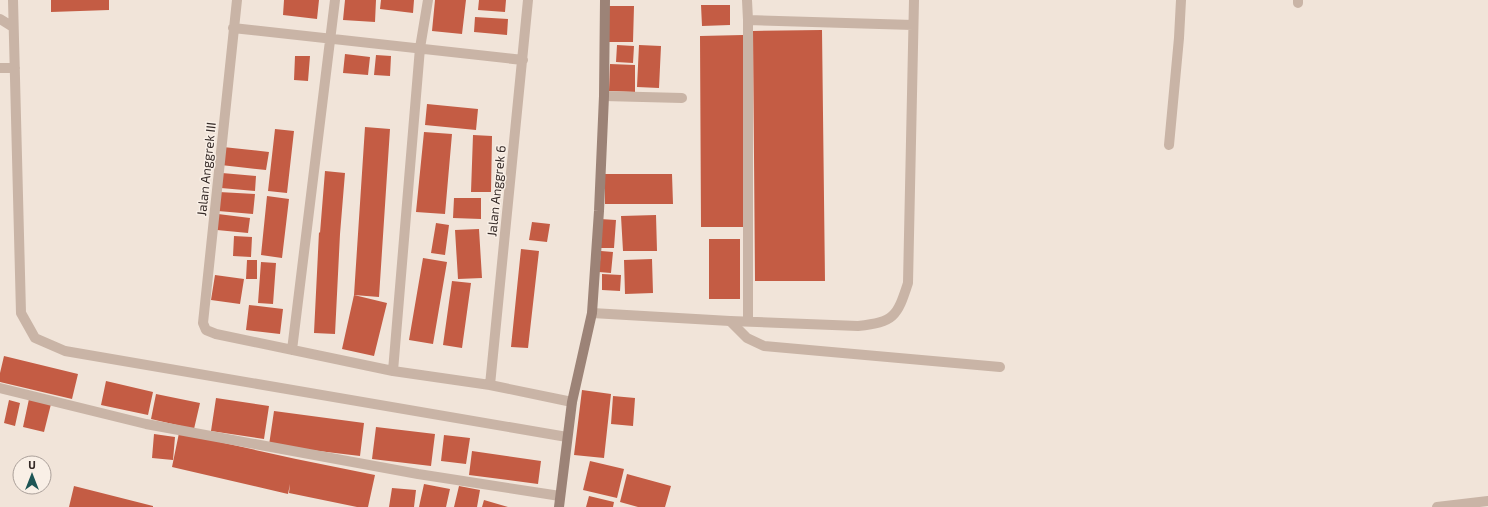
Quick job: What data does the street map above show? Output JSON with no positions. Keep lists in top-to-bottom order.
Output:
{
  "streets": {
    "street": ["Jalan Anggrek III", "Jalan Anggrek 6"]
  },
  "north": "top"
}
